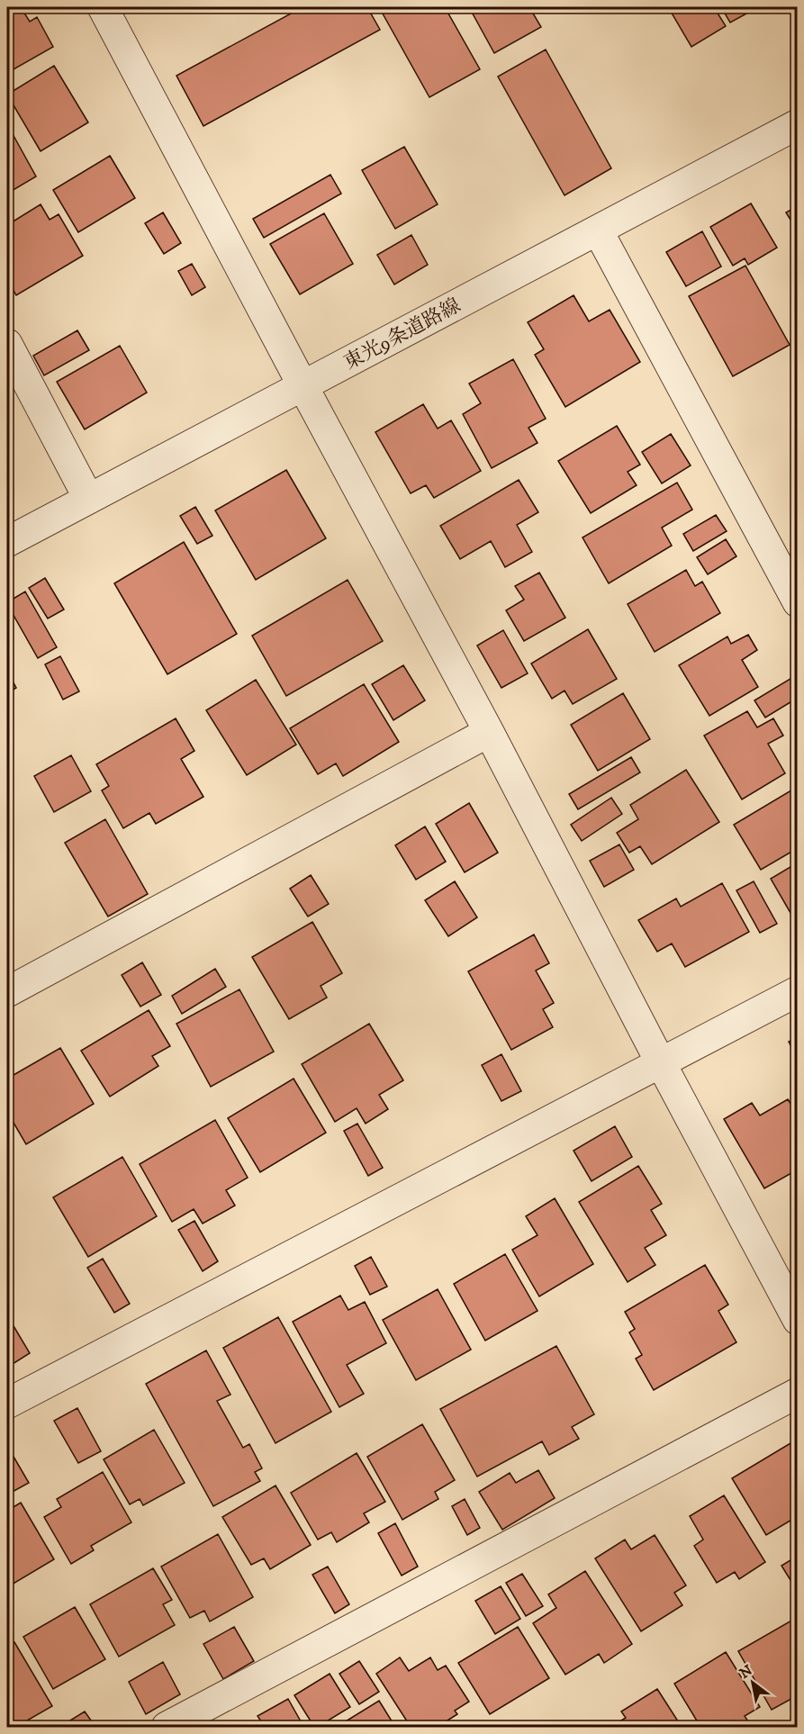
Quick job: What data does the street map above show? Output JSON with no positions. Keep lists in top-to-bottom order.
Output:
{
  "streets": {
    "street": ["東光9条道路線"]
  },
  "north": "top left"
}
